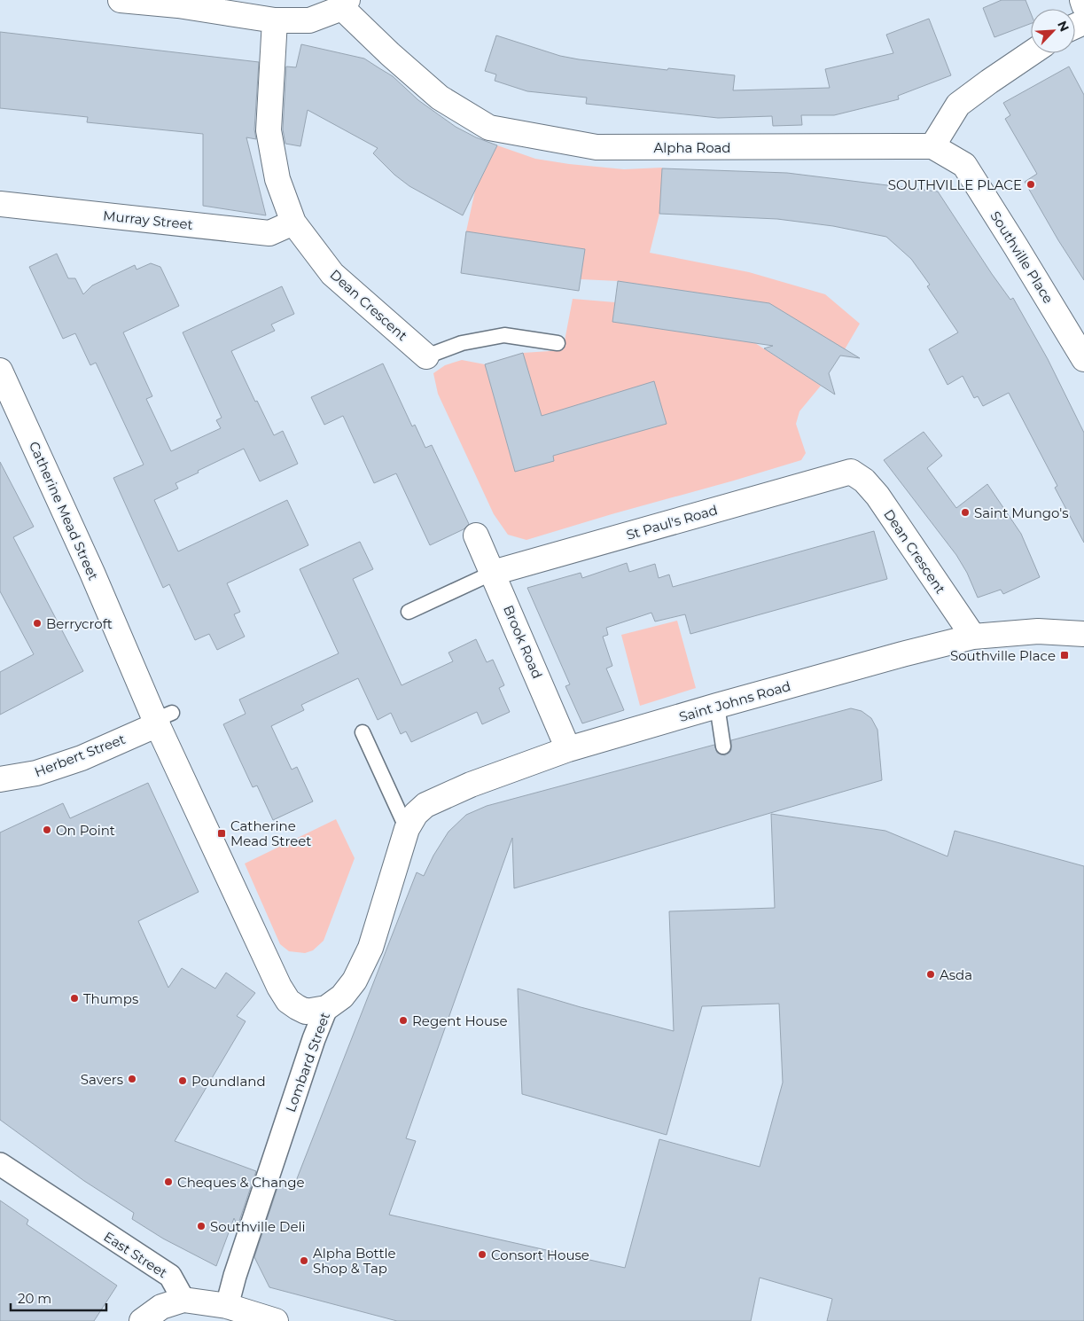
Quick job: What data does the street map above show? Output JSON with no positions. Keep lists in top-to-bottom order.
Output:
{
  "streets": {
    "main road": [
      "Alpha Road",
      "Murray Street",
      "Southville Place",
      "Dean Crescent",
      "Catherine Mead Street",
      "St Paul's Road",
      "Brook Road",
      "Saint Johns Road",
      "Herbert Street",
      "Lombard Street"
    ],
    "street": ["East Street"]
  },
  "crossings": [
    ["Alpha Road", "Southville Place"],
    ["Murray Street", "Dean Crescent"],
    ["Dean Crescent", "St Paul's Road"],
    ["Dean Crescent", "Saint Johns Road"],
    ["Catherine Mead Street", "Herbert Street"],
    ["Catherine Mead Street", "Lombard Street"],
    ["St Paul's Road", "Brook Road"],
    ["Brook Road", "Saint Johns Road"],
    ["Saint Johns Road", "Lombard Street"]
  ],
  "places": {
    "other": [
      "SOUTHVILLE PLACE",
      "Saint Mungo's",
      "Berrycroft",
      "On Point",
      "Asda",
      "Thumps",
      "Regent House",
      "Savers",
      "Poundland",
      "Cheques & Change",
      "Southville Deli",
      "Consort House",
      "Alpha Bottle Shop & Tap"
    ],
    "transit": ["Southville Place", "Catherine Mead Street"]
  },
  "scale_bar": "20 m",
  "north": "top right"
}
